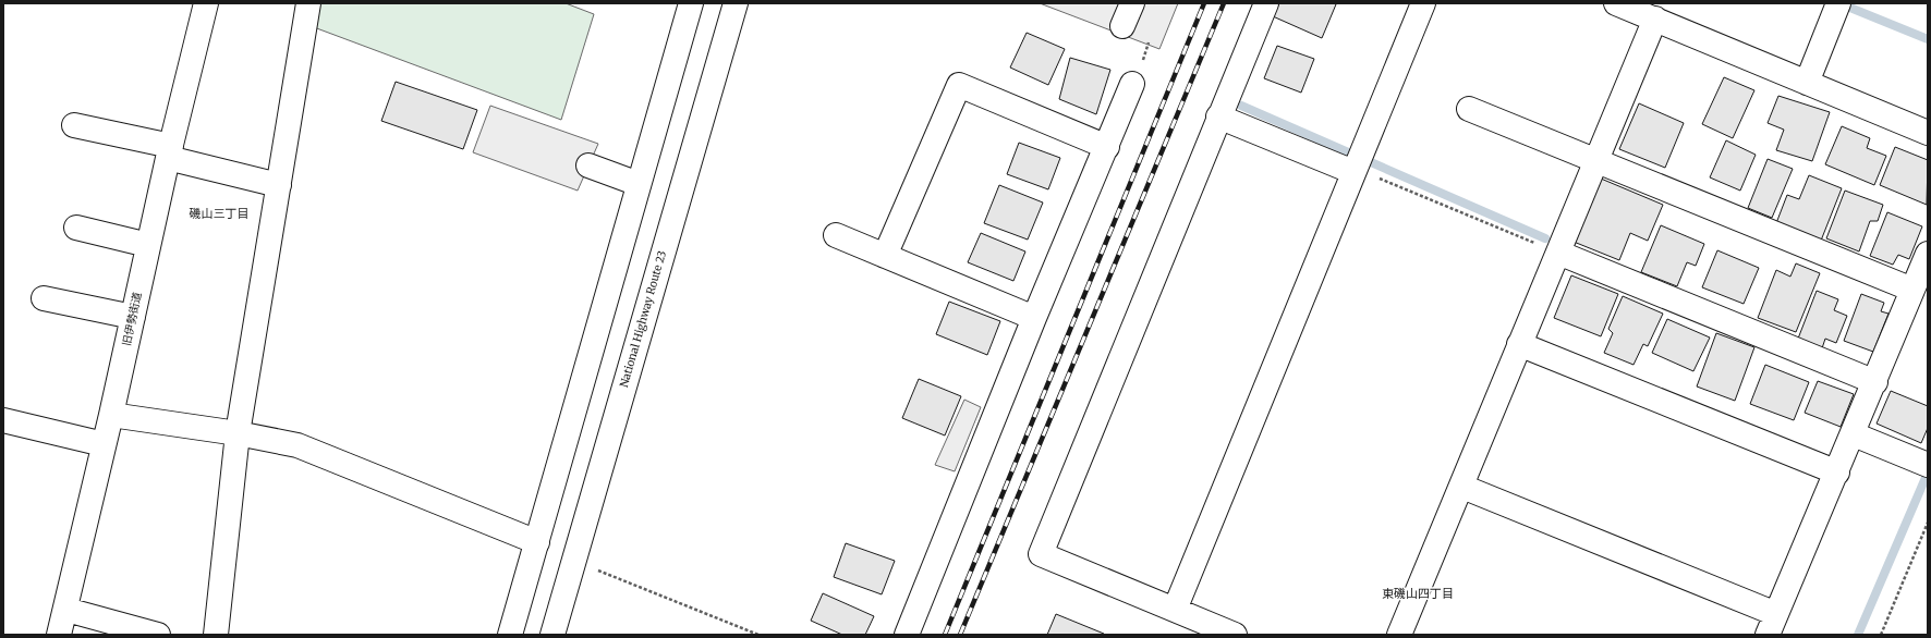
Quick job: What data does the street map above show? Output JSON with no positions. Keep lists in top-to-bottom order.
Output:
{
  "streets": {
    "main road": ["旧伊勢街道", "National Highway Route 23"]
  },
  "districts": ["磯山三丁目", "東磯山四丁目"]
}
